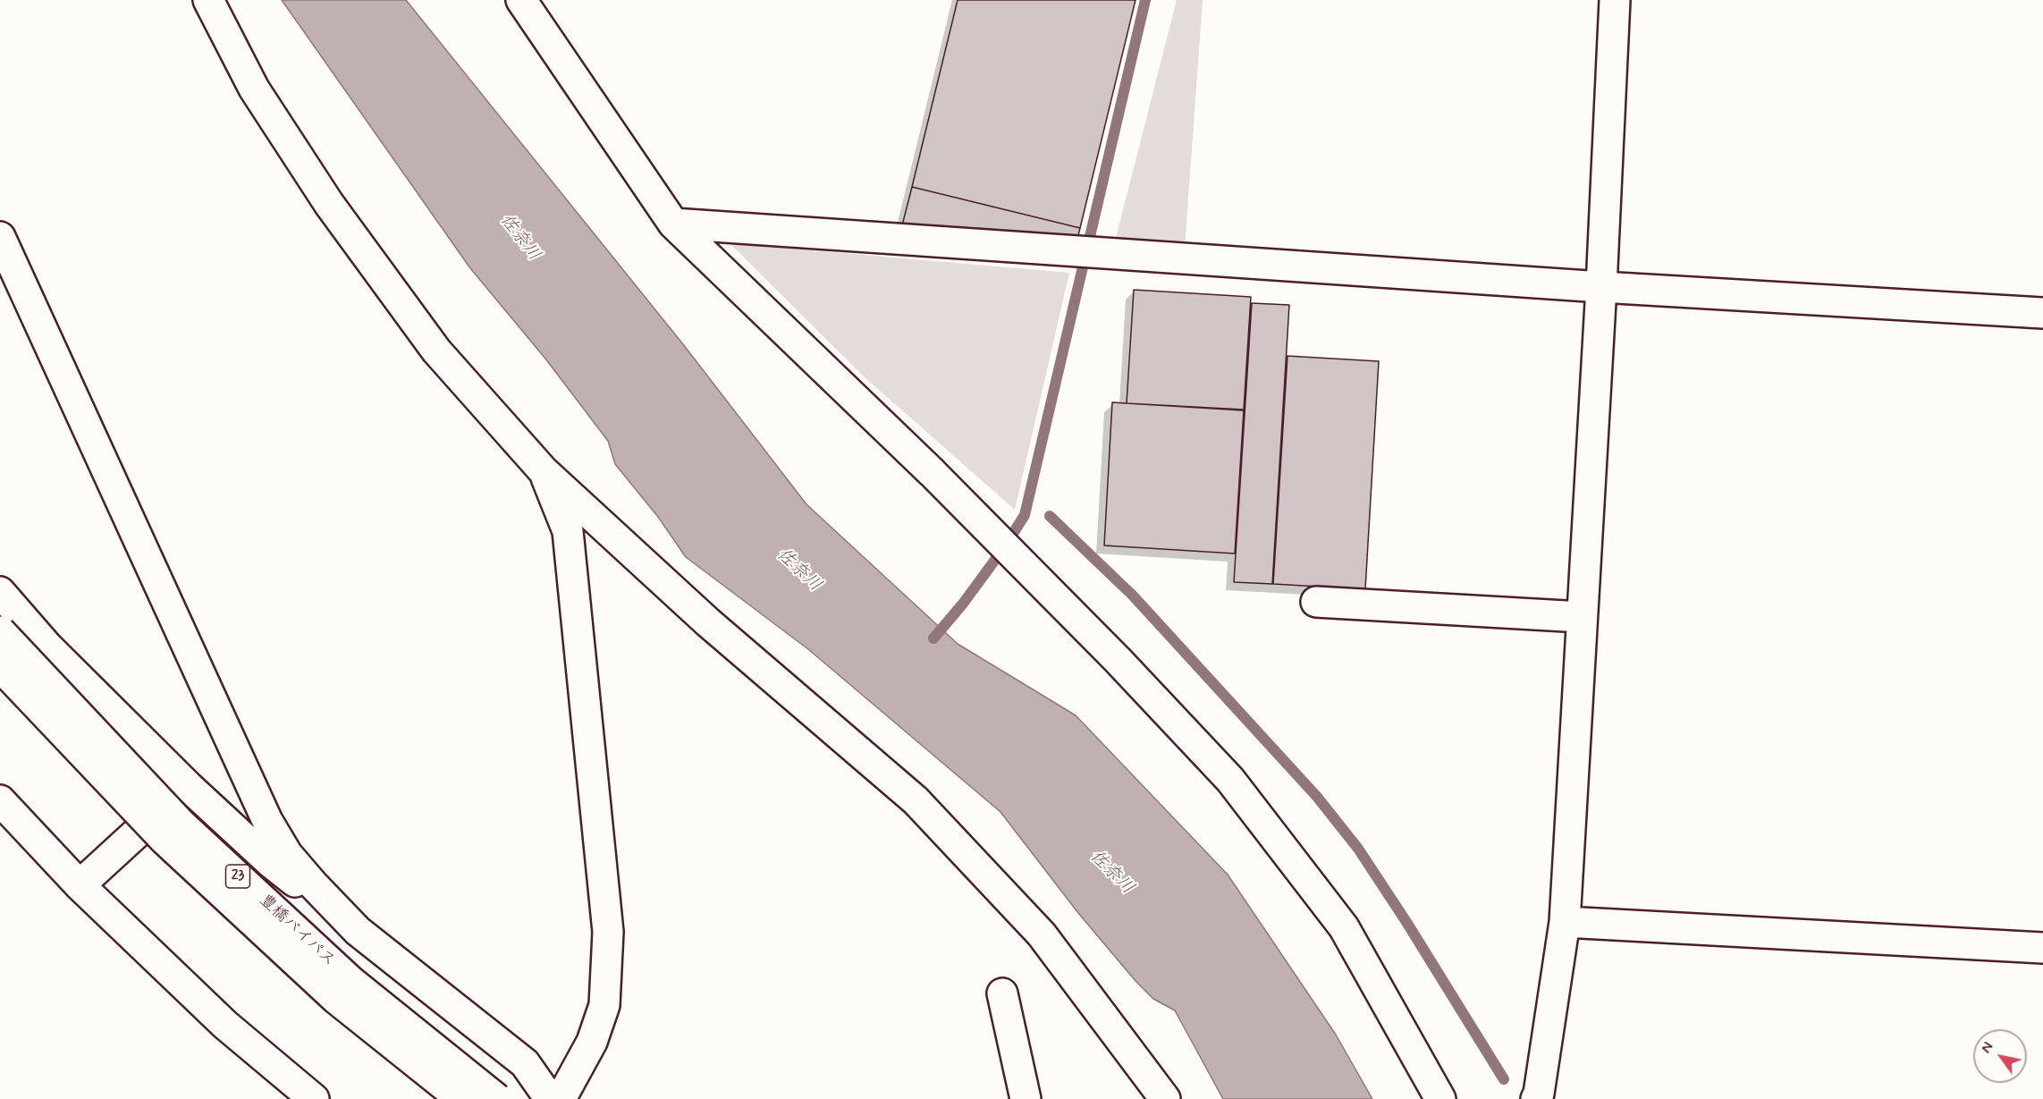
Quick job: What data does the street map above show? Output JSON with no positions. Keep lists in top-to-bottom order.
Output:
{
  "streets": {
    "main road": ["23", "豊橋バイパス"]
  },
  "water": ["佐奈川"],
  "north": "top left"
}
